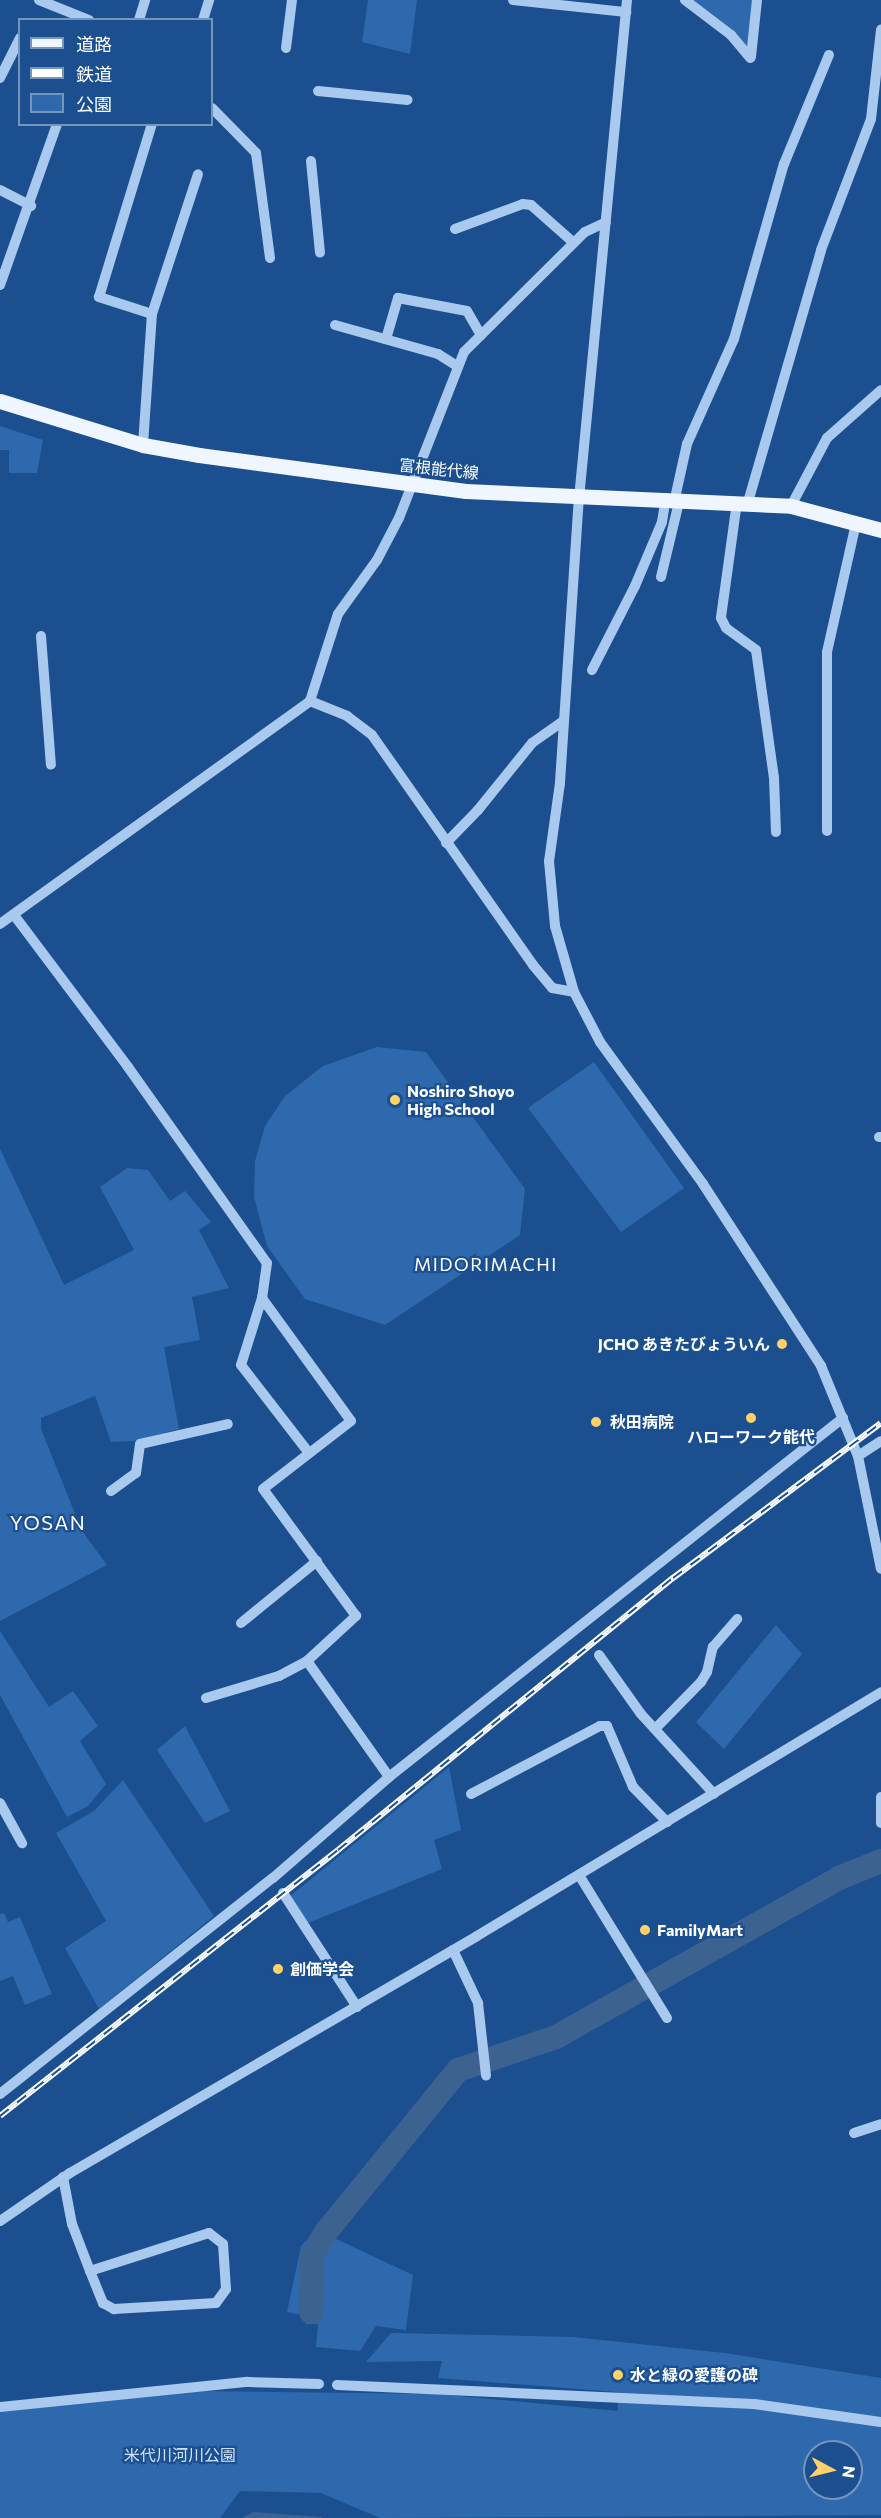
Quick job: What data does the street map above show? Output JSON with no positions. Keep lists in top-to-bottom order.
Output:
{
  "streets": {
    "main road": ["富根能代線"]
  },
  "districts": ["MIDORIMACHI", "YOSAN"],
  "parks": ["米代川河川公園"],
  "places": [
    "Noshiro Shoyo High School",
    "JCHO あきたびょういん",
    "ハローワーク能代",
    "秋田病院",
    "FamilyMart",
    "創価学会",
    "水と緑の愛護の碑"
  ],
  "legend": ["道路", "鉄道", "公園"],
  "north": "right"
}
